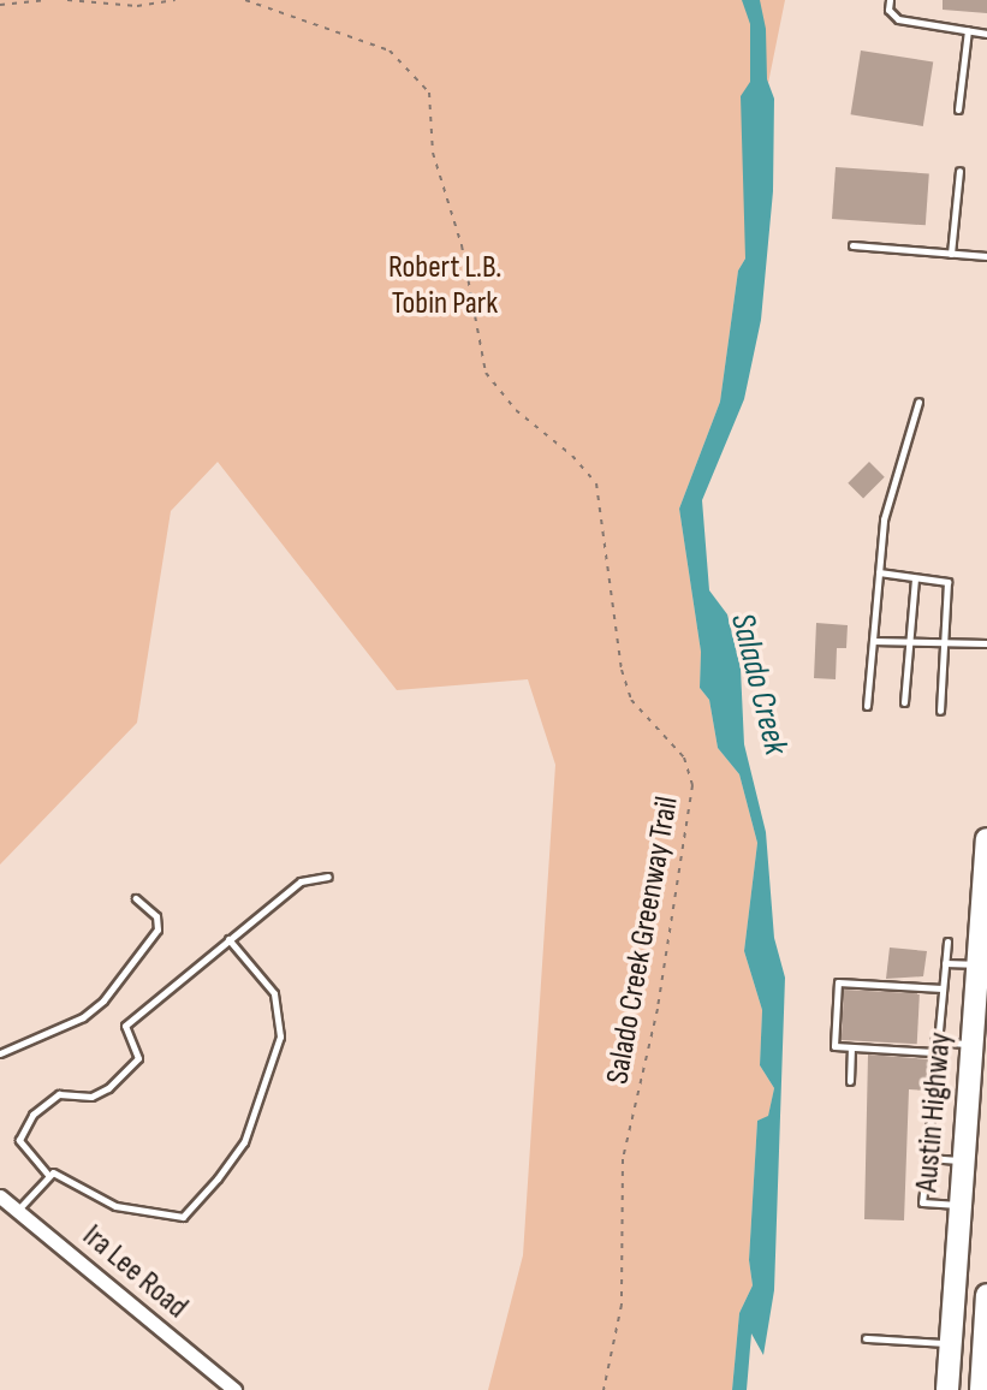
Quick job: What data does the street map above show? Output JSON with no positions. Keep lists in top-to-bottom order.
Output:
{
  "streets": {
    "main road": ["Austin Highway"],
    "street": ["Ira Lee Road"],
    "path": ["Salado Creek Greenway Trail"]
  },
  "water": ["Salado Creek"],
  "parks": ["Robert L.B. Tobin Park"]
}
